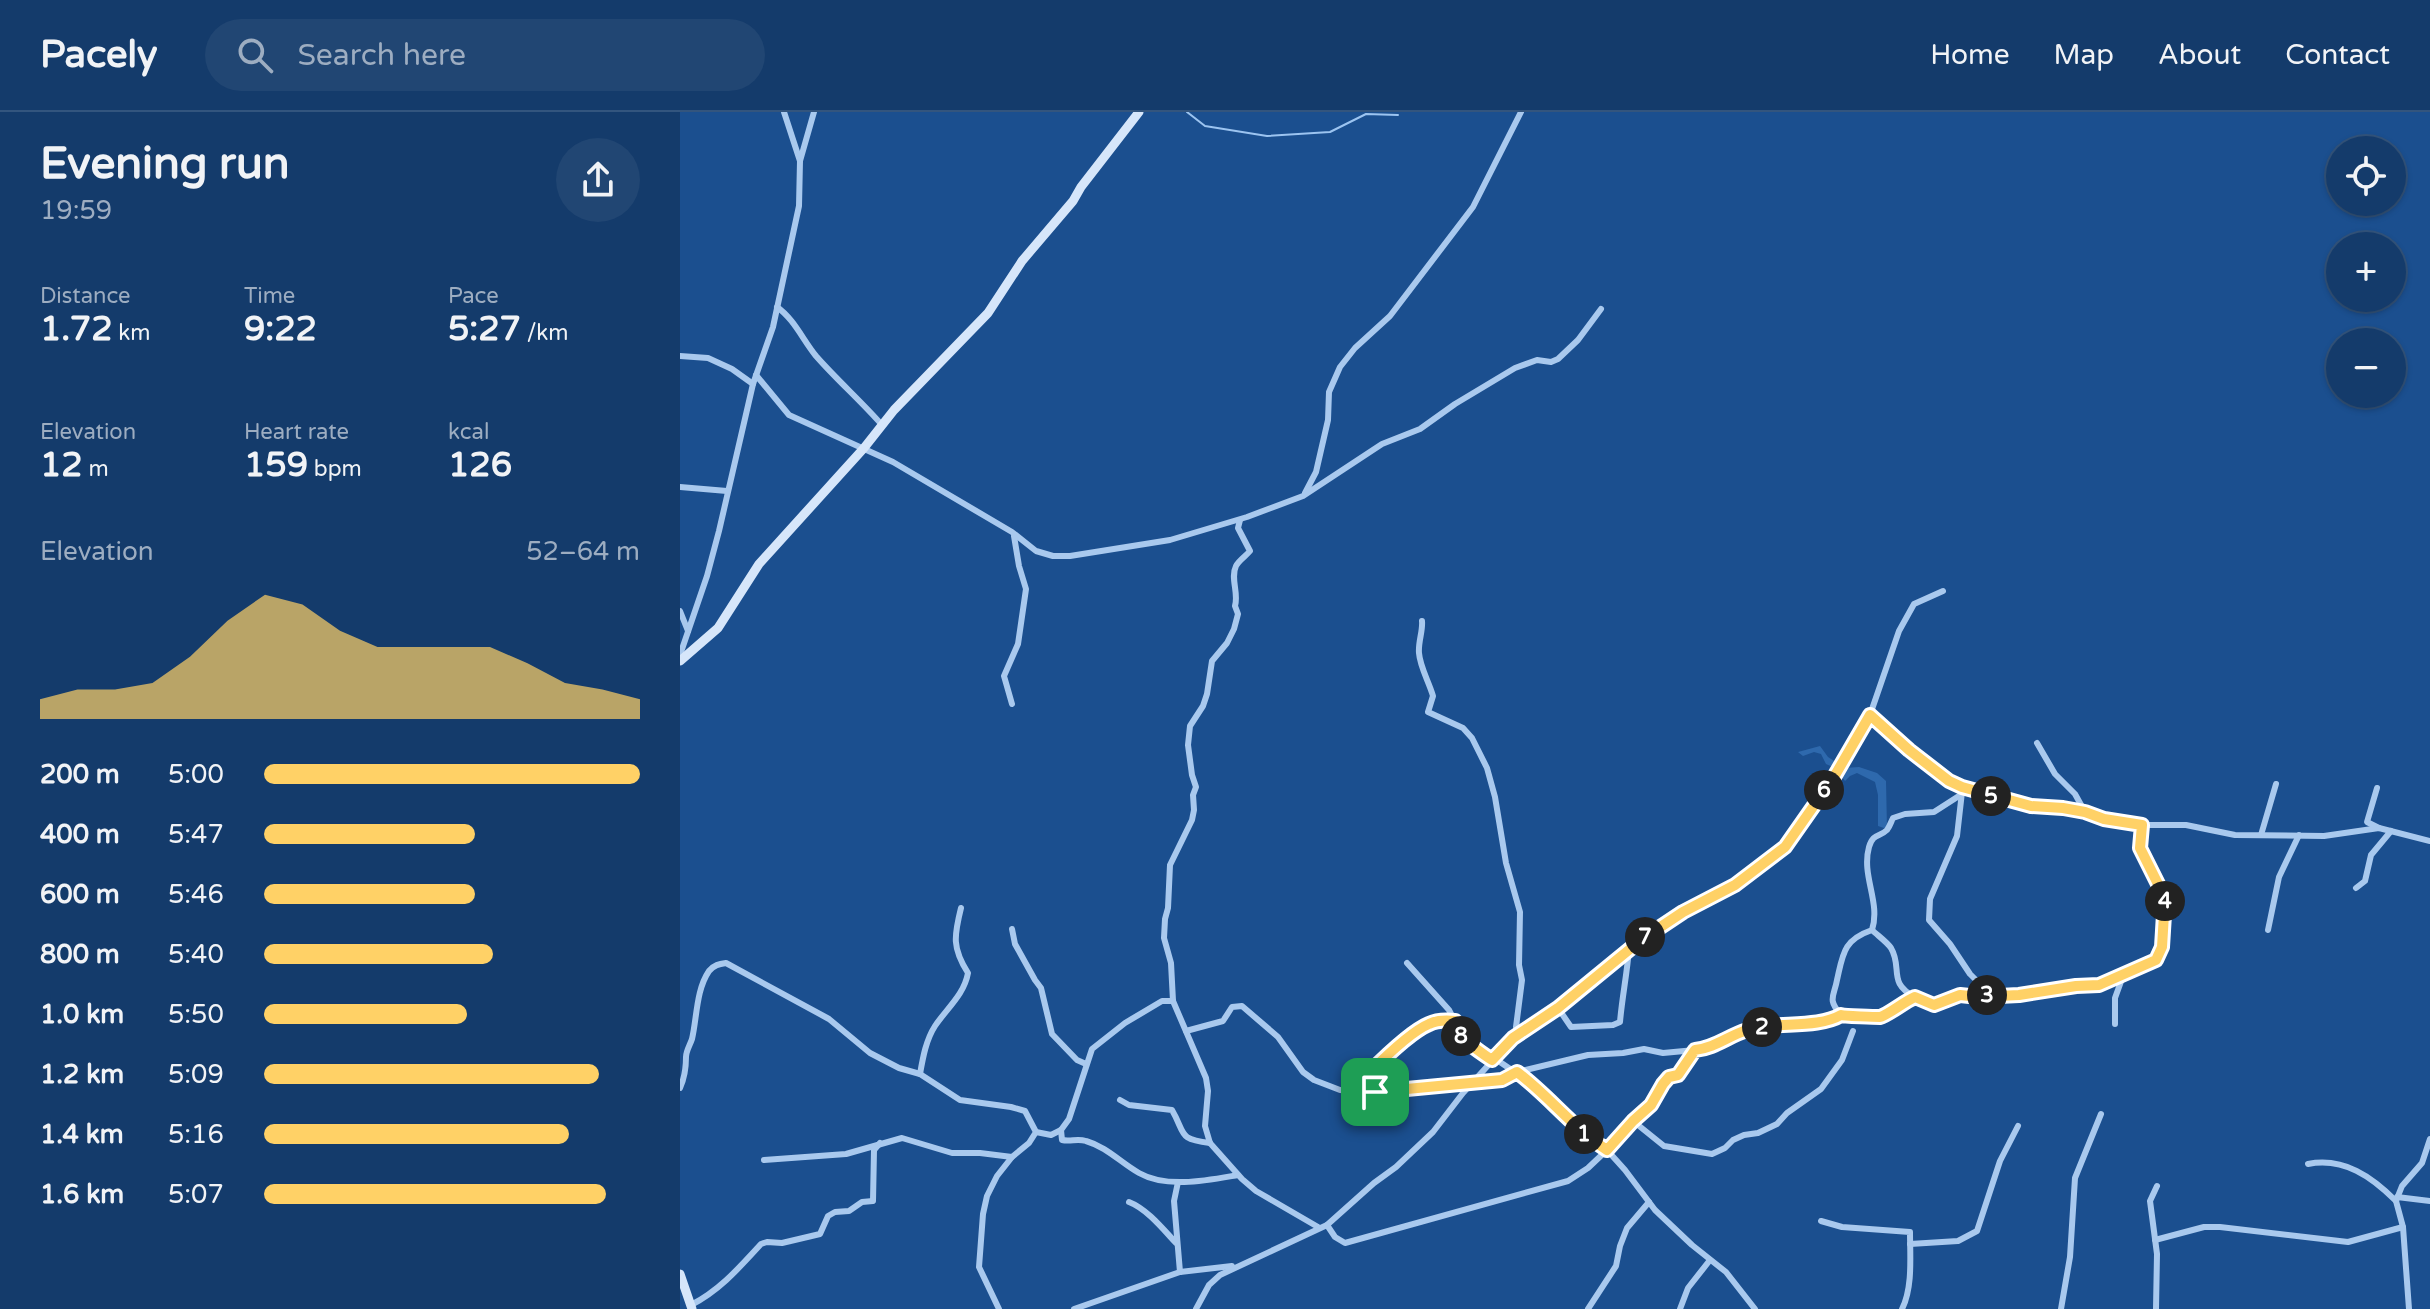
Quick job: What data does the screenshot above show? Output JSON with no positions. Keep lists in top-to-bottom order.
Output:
{
  "page": {
    "header": "Pacely",
    "search": "Search here",
    "nav": [
      "Home",
      "Map",
      "About",
      "Contact"
    ],
    "heading": ["Evening run", "19:59"],
    "map_buttons": ["+", "−"],
    "stats": [
      ["Distance", "1.72 km"],
      ["Time", "9:22"],
      ["Pace", "5:27 /km"],
      ["Elevation", "12 m"],
      ["Heart rate", "159 bpm"],
      ["kcal", "126"]
    ],
    "chart": ["Elevation", "52–64 m"],
    "list": [
      {
        "name": "200 m",
        "note": "5:00"
      },
      {
        "name": "400 m",
        "note": "5:47"
      },
      {
        "name": "600 m",
        "note": "5:46"
      },
      {
        "name": "800 m",
        "note": "5:40"
      },
      {
        "name": "1.0 km",
        "note": "5:50"
      },
      {
        "name": "1.2 km",
        "note": "5:09"
      },
      {
        "name": "1.4 km",
        "note": "5:16"
      },
      {
        "name": "1.6 km",
        "note": "5:07"
      }
    ],
    "pins": [
      "6",
      "5",
      "4",
      "7",
      "3",
      "2",
      "8",
      "1"
    ]
  }
}
